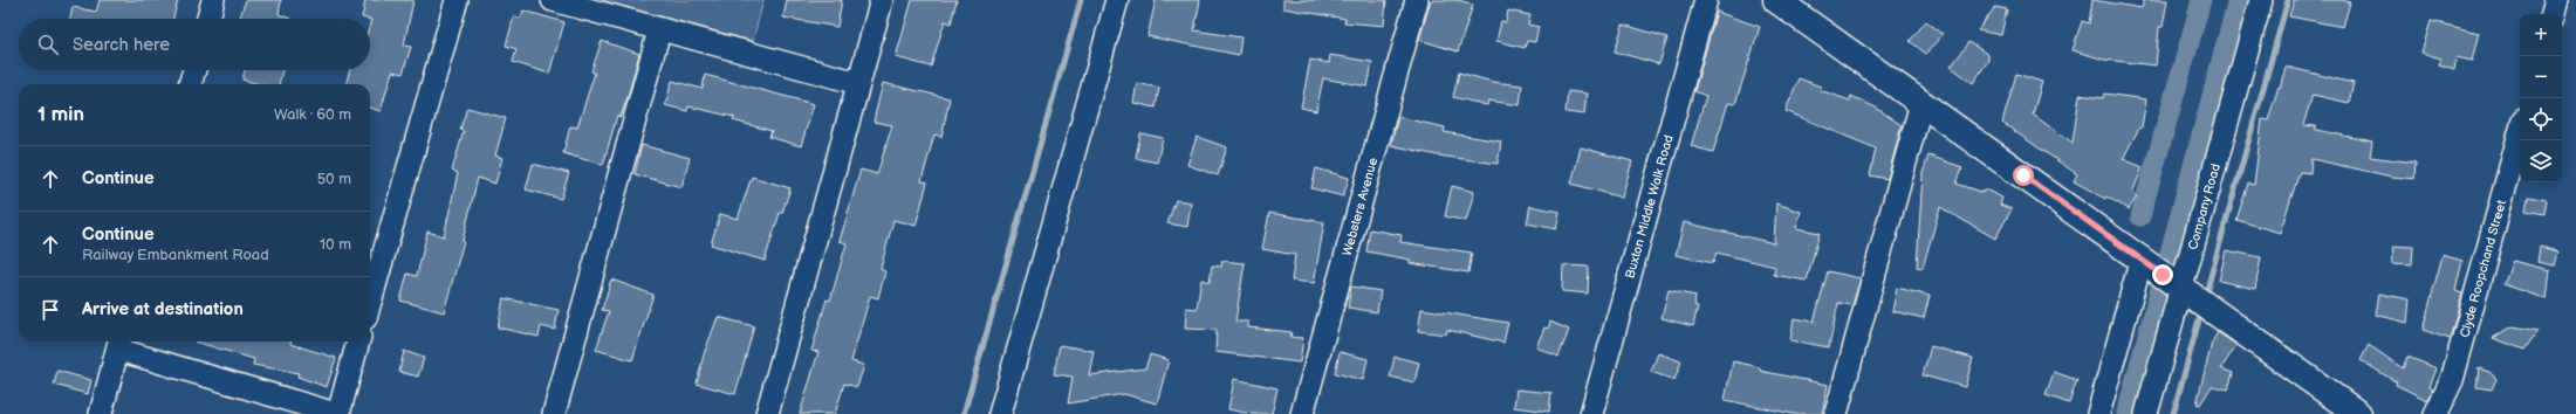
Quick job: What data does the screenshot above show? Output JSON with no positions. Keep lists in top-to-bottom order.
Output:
{
  "streets": {
    "street": [
      "Websters Avenue",
      "Buxton Middle Walk Road",
      "Company Road",
      "Clyde Roopchand Street"
    ]
  },
  "page": {
    "map_buttons": ["+", "−"],
    "search": "Search here",
    "heading": ["1 min", "Walk · 60 m"],
    "list": [
      ["Continue", "50 m"],
      ["Continue", "Railway Embankment Road", "10 m"],
      "Arrive at destination"
    ]
  }
}
